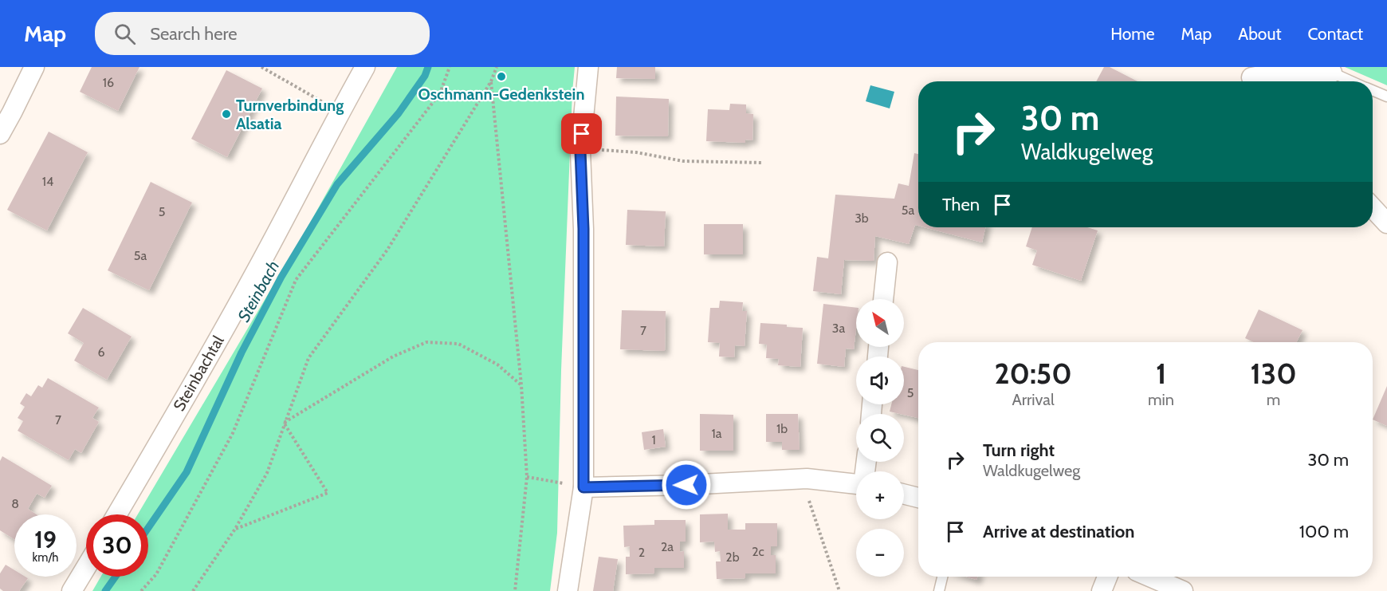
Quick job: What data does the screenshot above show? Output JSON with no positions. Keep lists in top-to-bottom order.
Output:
{
  "streets": {
    "street": ["Steinbachtal"]
  },
  "water": ["Steinbach"],
  "places": ["Oschmann-Gedenkstein", "Turnverbindung Alsatia"],
  "house_numbers": [
    "16",
    "14",
    "5a",
    "5",
    "3b",
    "5a",
    "3a",
    "7",
    "6",
    "5",
    "7",
    "1b",
    "1a",
    "1",
    "8",
    "2a",
    "2c",
    "2",
    "2b"
  ],
  "north": "top left",
  "page": {
    "header": "Map",
    "search": "Search here",
    "nav": [
      "Home",
      "Map",
      "About",
      "Contact"
    ],
    "turn": ["30 m", "Waldkugelweg"],
    "then": "Then",
    "map_buttons": ["+", "−"],
    "eta": [
      "20:50",
      "Arrival",
      "1",
      "min",
      "130",
      "m"
    ],
    "list": [
      {
        "name": "Turn right",
        "note": "Waldkugelweg",
        "value": "30 m"
      },
      {
        "name": "Arrive at destination",
        "value": "100 m"
      }
    ],
    "speed": "19 km/h",
    "limit": "30"
  }
}
